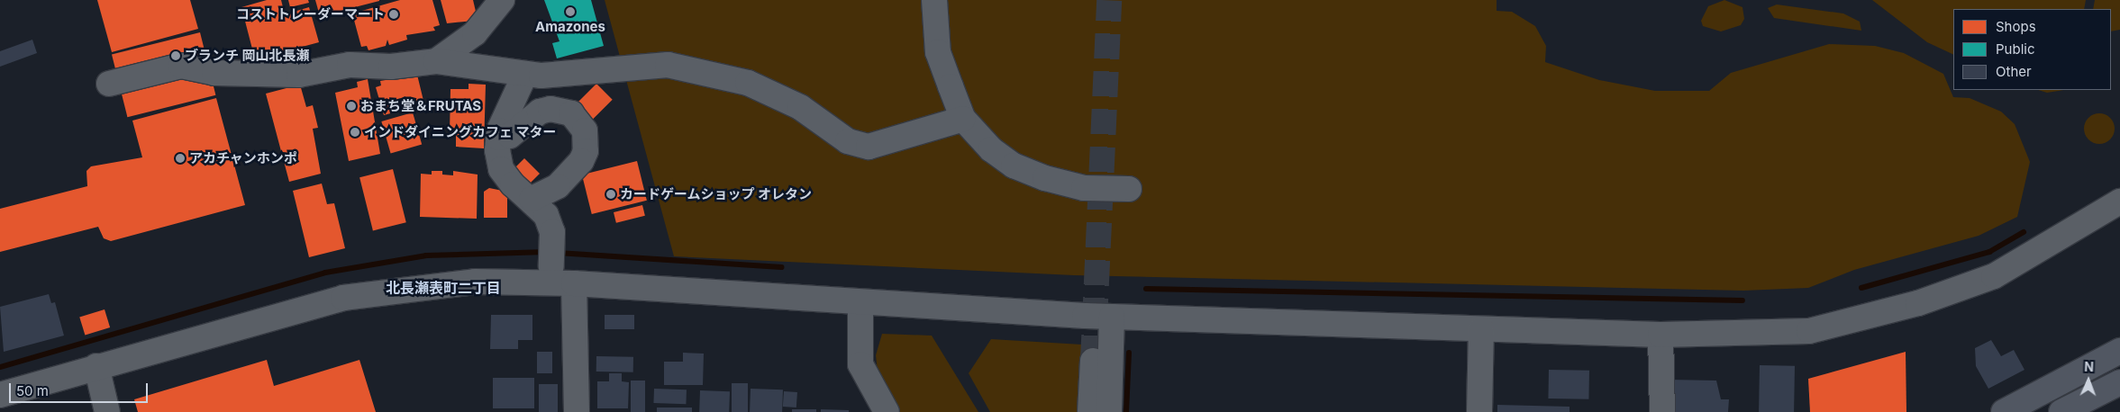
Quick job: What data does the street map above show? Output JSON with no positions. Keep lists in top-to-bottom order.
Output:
{
  "districts": ["北長瀬表町二丁目"],
  "places": [
    "Amazones",
    "コストトレーダーマート",
    "ブランチ 岡山北長瀬",
    "おまち堂＆FRUTAS",
    "インドダイニングカフェ マター",
    "アカチャンホンポ",
    "カードゲームショップ オレタン"
  ],
  "legend": ["Shops", "Public", "Other"],
  "scale_bar": "50 m",
  "north": "top"
}
